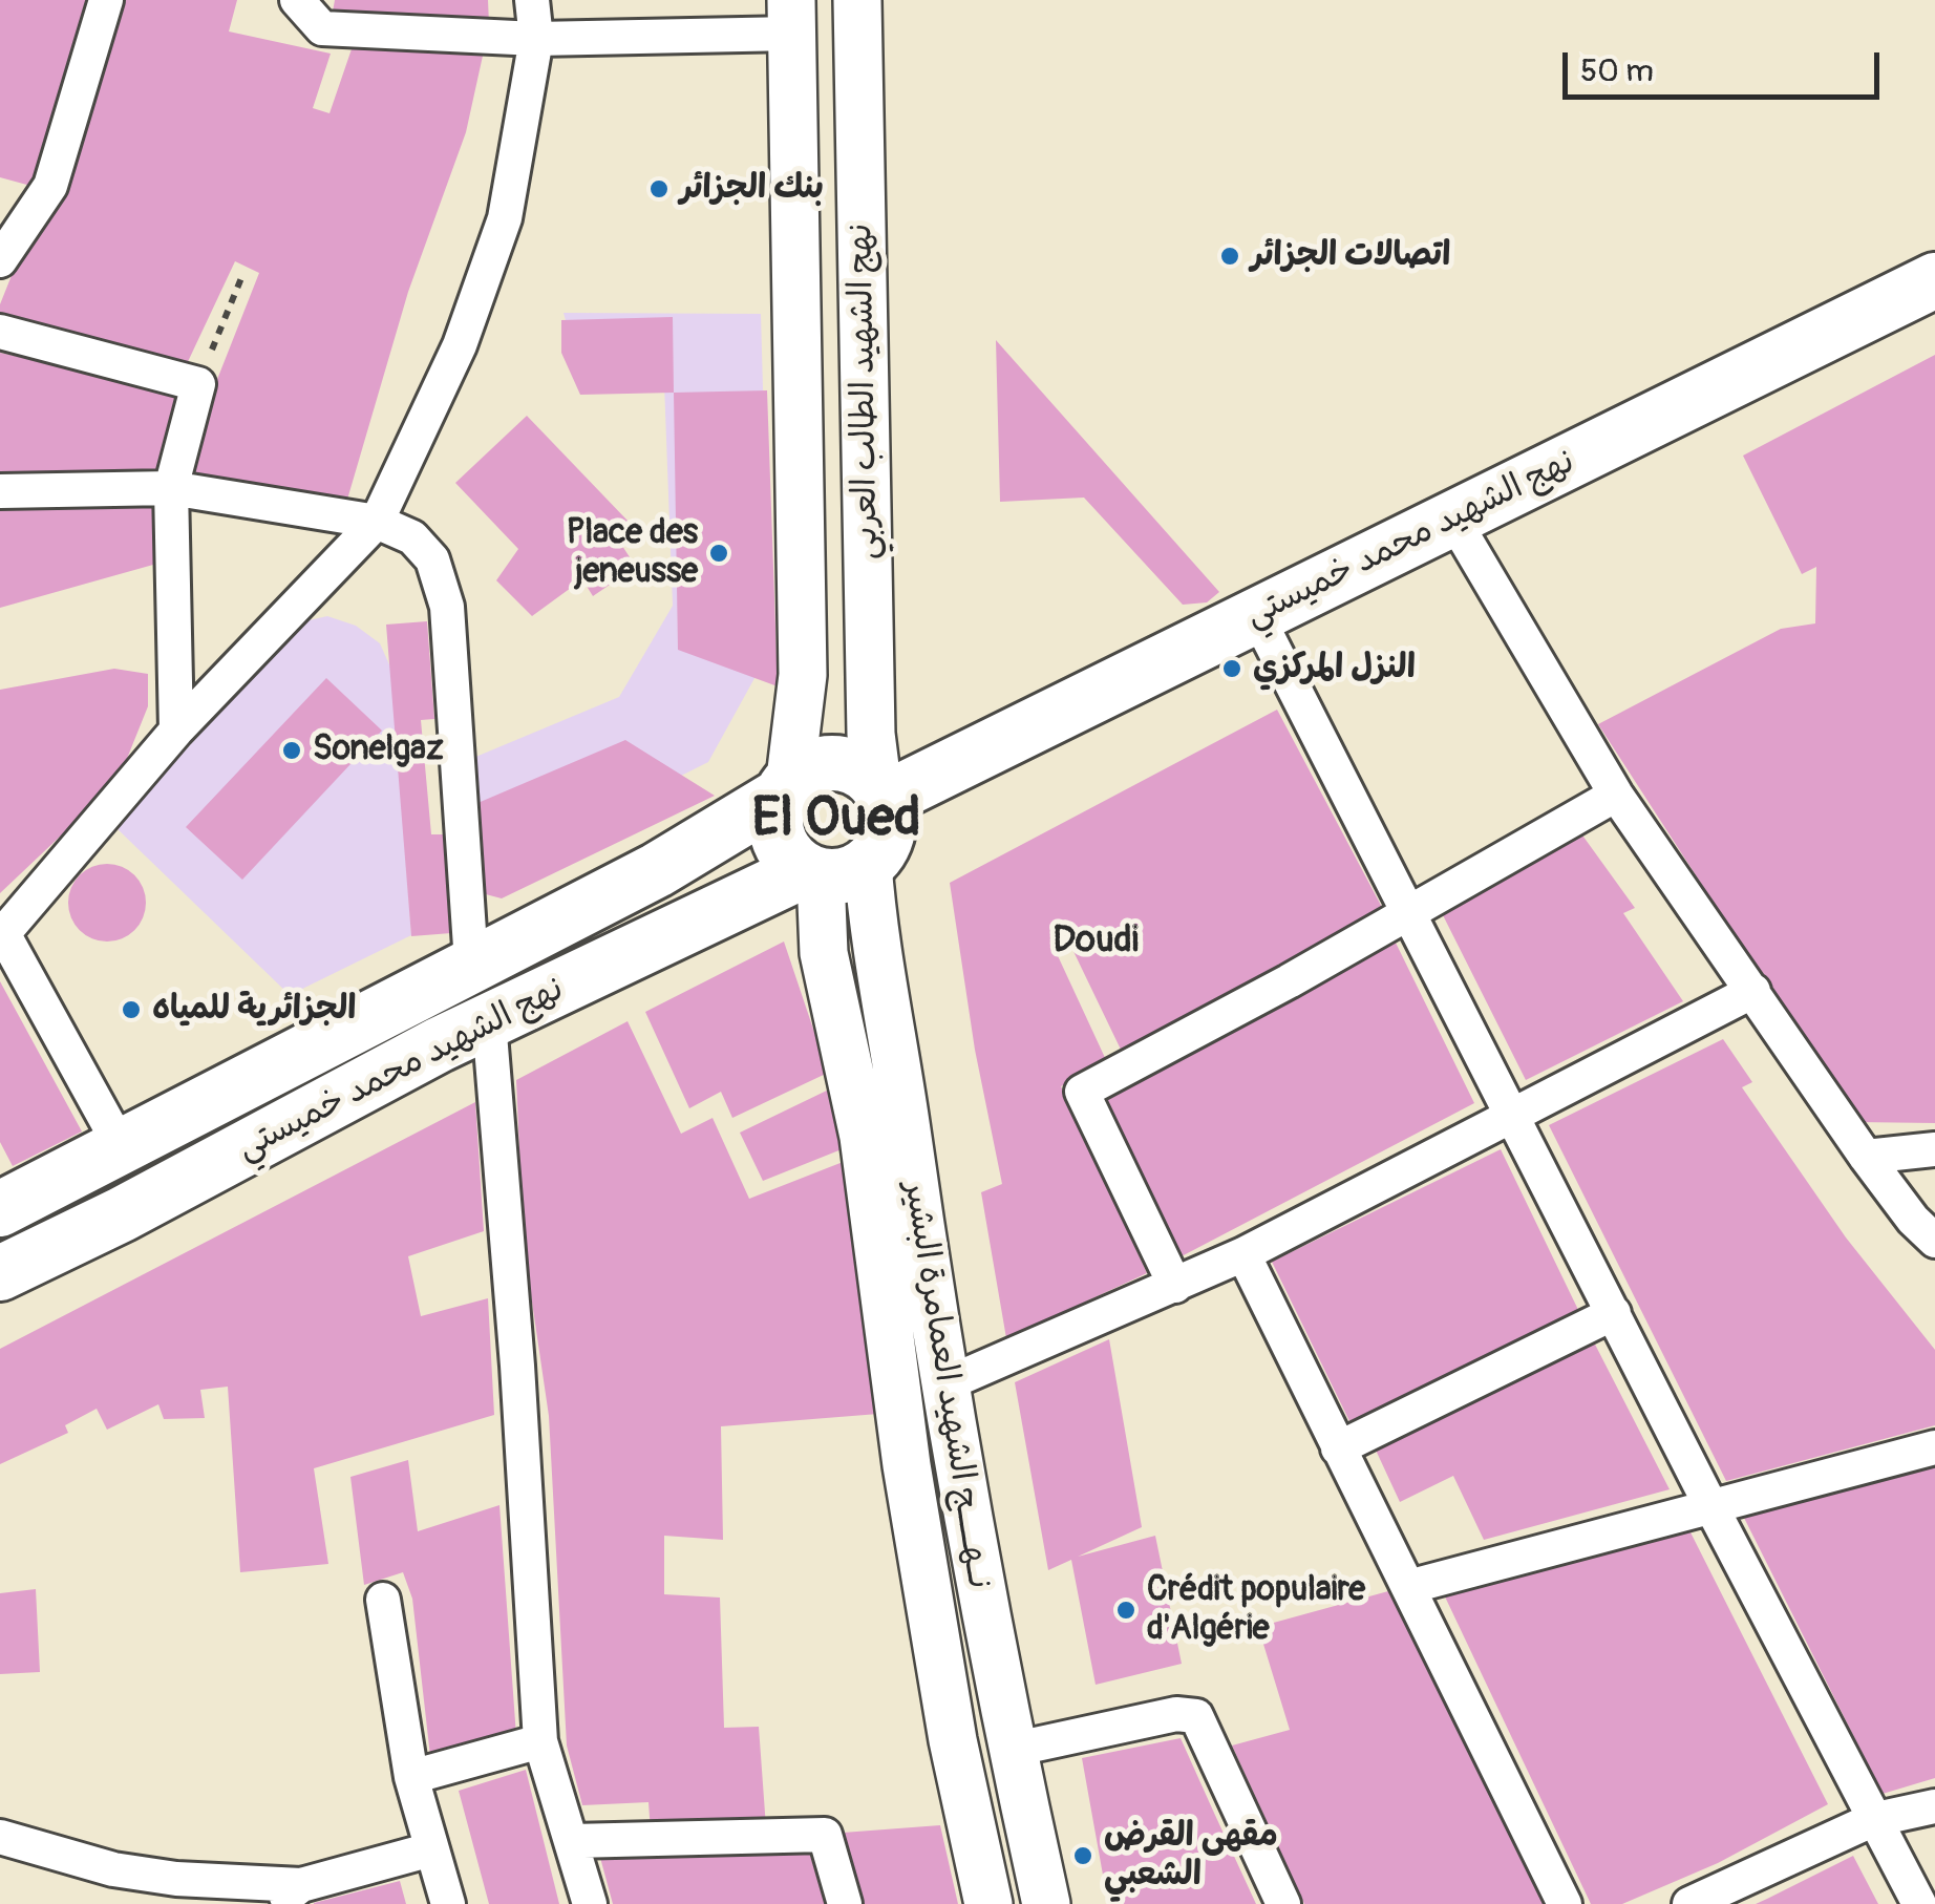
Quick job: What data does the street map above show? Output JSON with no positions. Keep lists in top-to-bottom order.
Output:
{
  "streets": {
    "main road": ["نهج الشهيد الطالب العربي", "نهج الشهيد محمد خميستي", "نــهـــــج الشهيد العمامرة البشير"]
  },
  "crossings": [
    ["نهج الشهيد الطالب العربي", "نهج الشهيد محمد خميستي"],
    ["نهج الشهيد الطالب العربي", "نــهـــــج الشهيد العمامرة البشير"],
    ["نهج الشهيد محمد خميستي", "نــهـــــج الشهيد العمامرة البشير"]
  ],
  "districts": ["El Oued", "Doudi"],
  "places": [
    "بنك الجزائر",
    "اتصالات الجزائر",
    "Place des jeneusse",
    "النزل المركزي",
    "Sonelgaz",
    "الجزائرية للمياه",
    "Crédit populaire d'Algérie",
    "مقهى القرض الشعبي"
  ],
  "scale_bar": "50 m"
}
